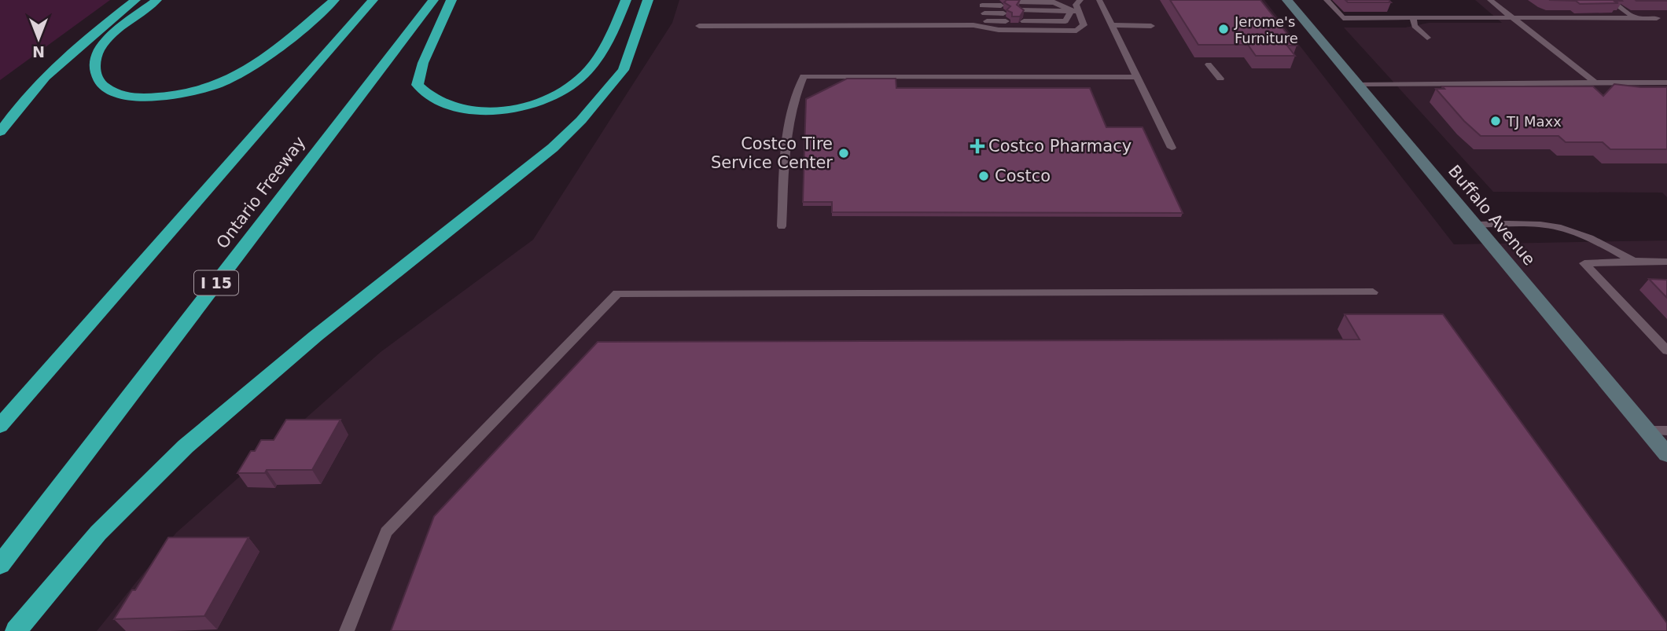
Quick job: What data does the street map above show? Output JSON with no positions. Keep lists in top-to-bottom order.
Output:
{
  "streets": {
    "highway": ["Ontario Freeway", "I 15"],
    "street": ["Buffalo Avenue"]
  },
  "places": {
    "other": [
      "Jerome's Furniture",
      "TJ Maxx",
      "Costco Tire Service Center",
      "Costco"
    ],
    "health": ["Costco Pharmacy"]
  },
  "north": "bottom"
}
